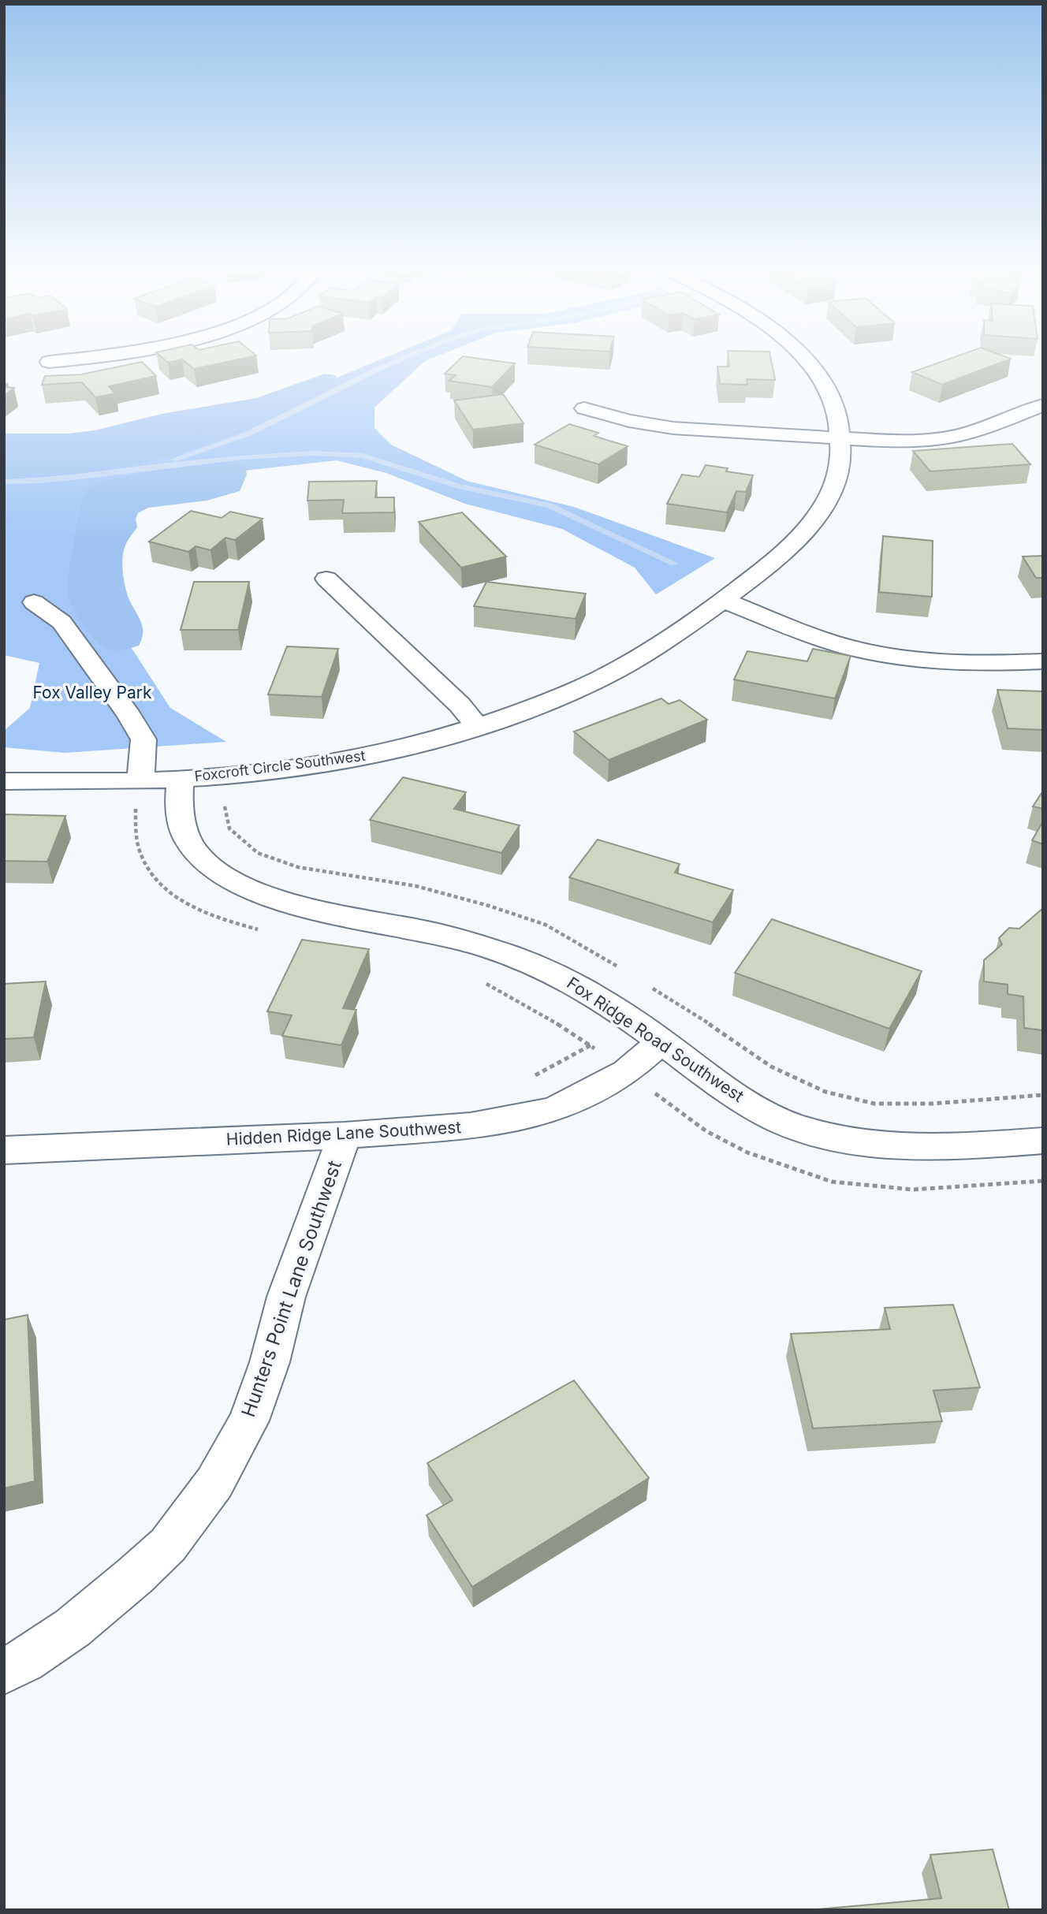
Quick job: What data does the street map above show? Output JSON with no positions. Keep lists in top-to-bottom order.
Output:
{
  "streets": {
    "street": [
      "Foxcroft Circle Southwest",
      "Fox Ridge Road Southwest",
      "Hidden Ridge Lane Southwest",
      "Hunters Point Lane Southwest"
    ]
  },
  "crossings": [
    ["Foxcroft Circle Southwest", "Fox Ridge Road Southwest"],
    ["Fox Ridge Road Southwest", "Hidden Ridge Lane Southwest"],
    ["Hidden Ridge Lane Southwest", "Hunters Point Lane Southwest"]
  ],
  "parks": ["Fox Valley Park"]
}
